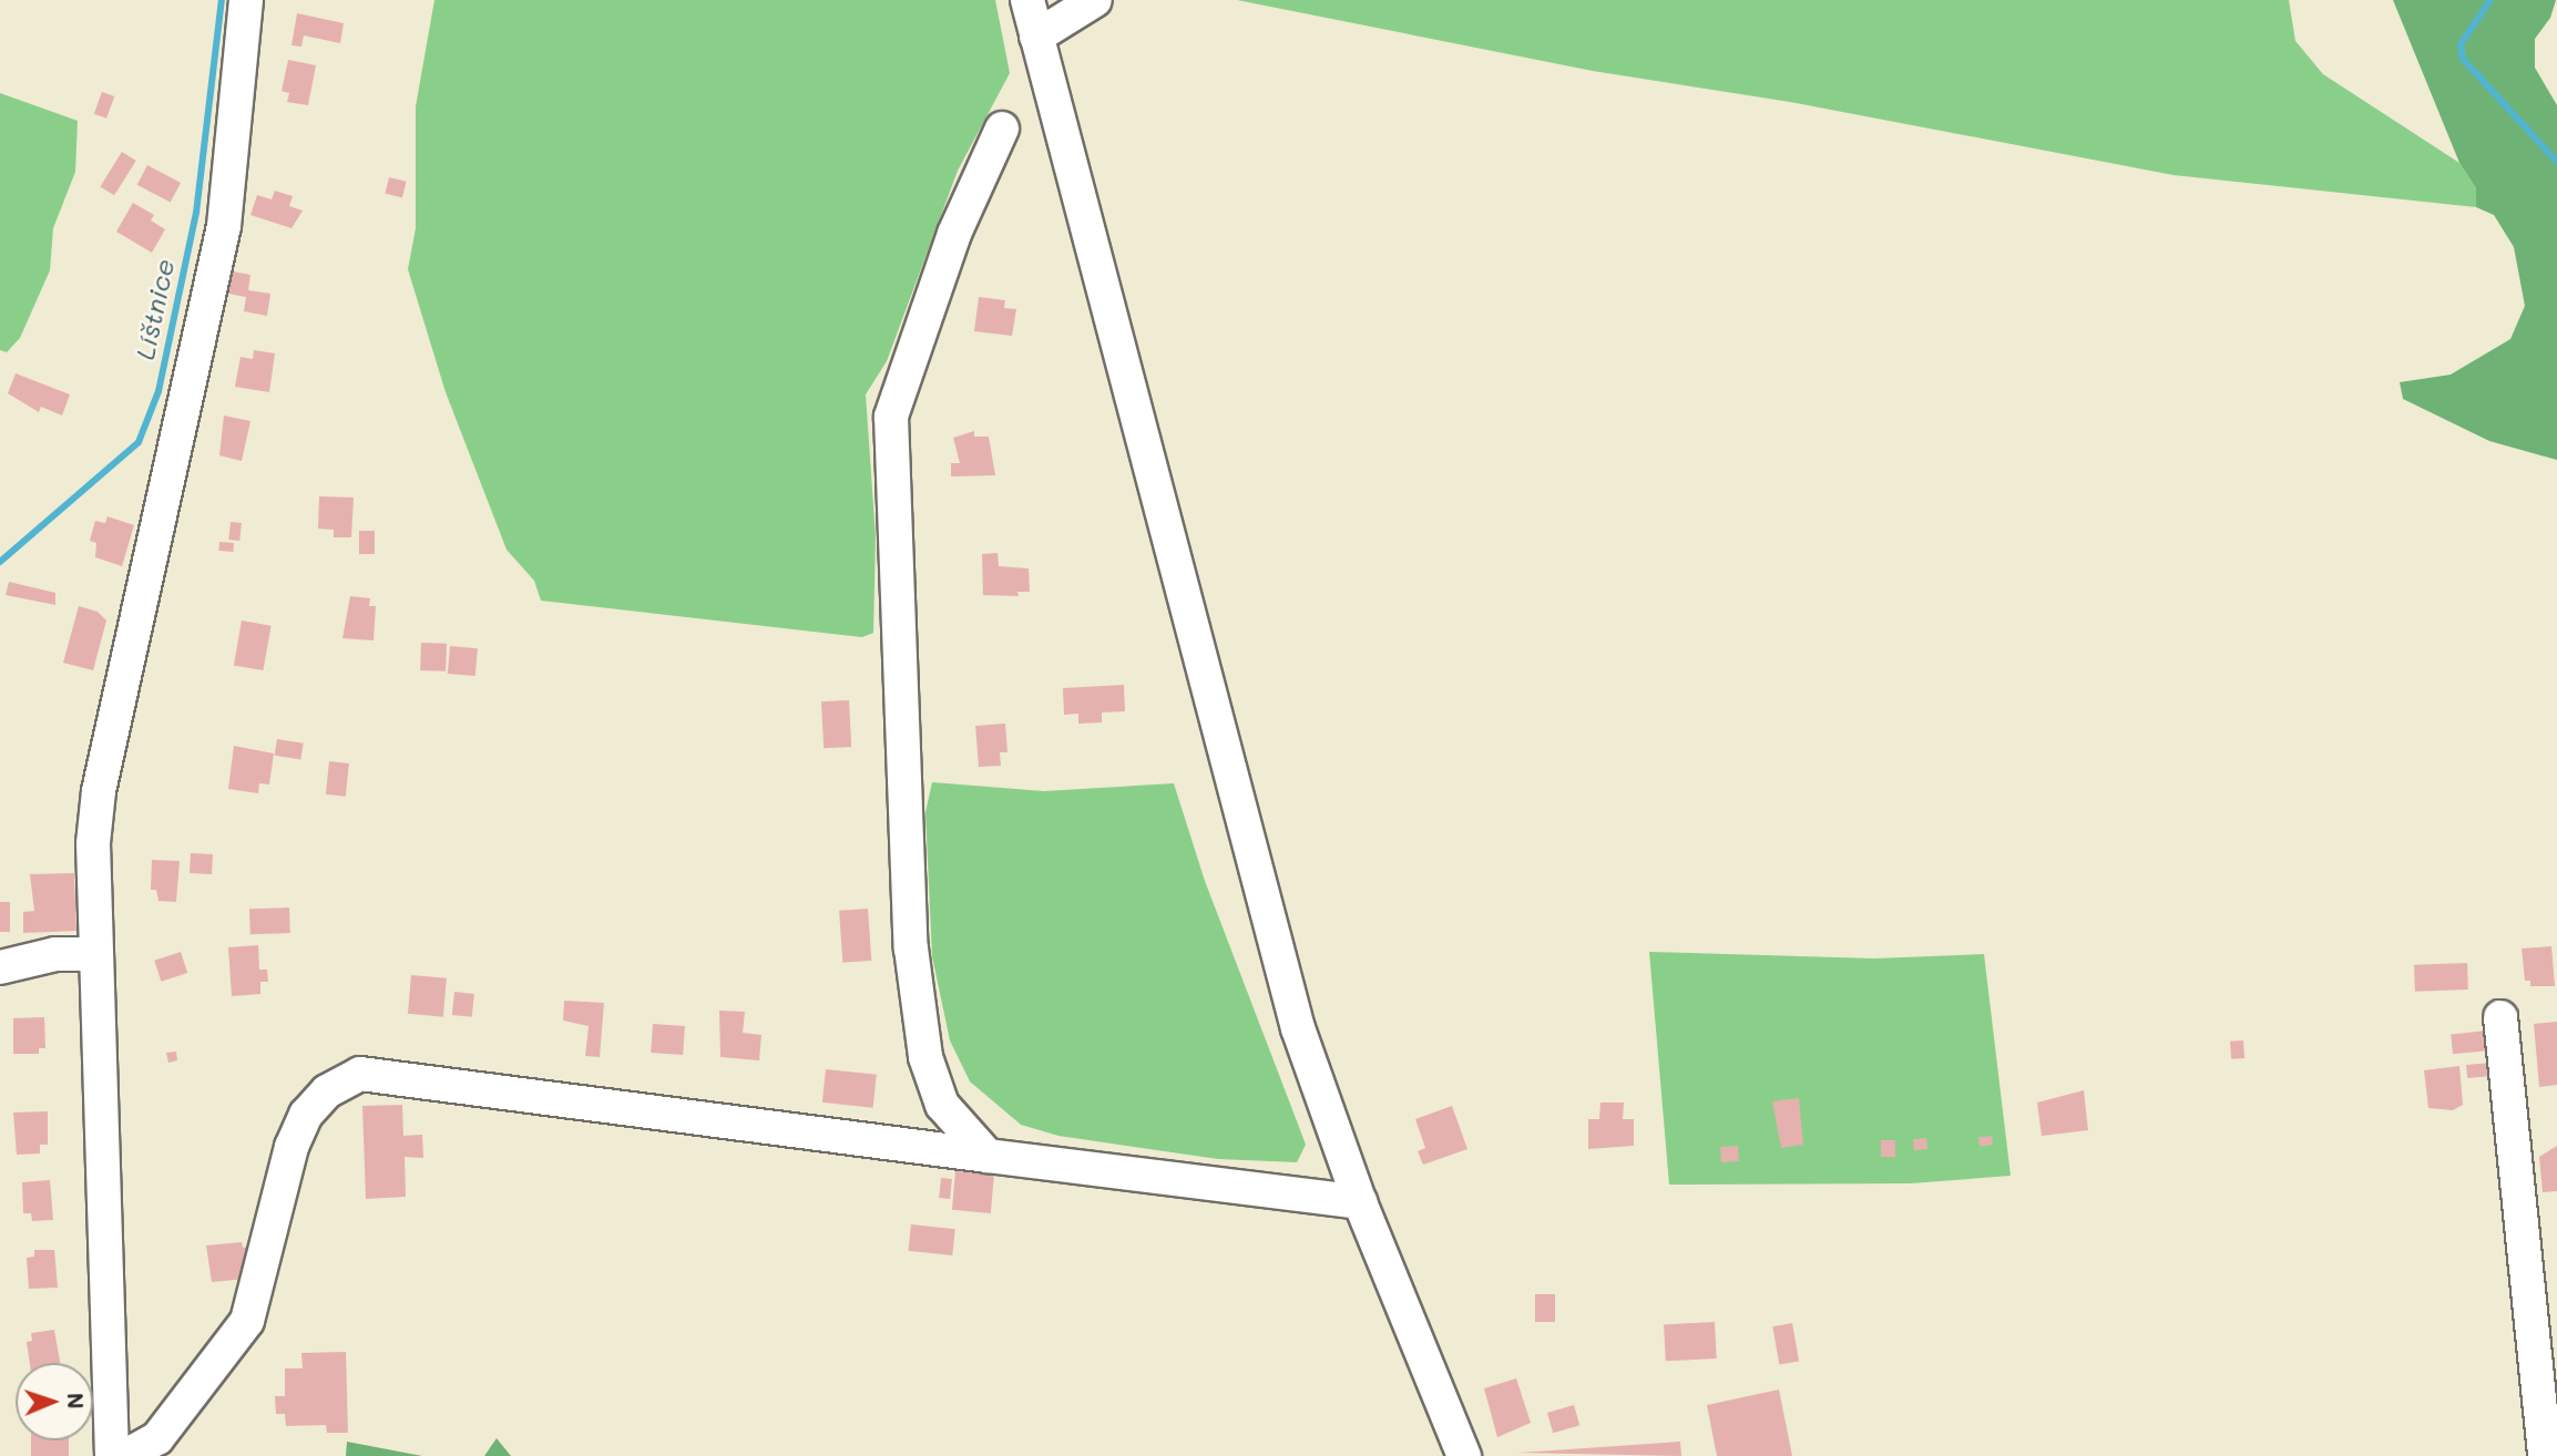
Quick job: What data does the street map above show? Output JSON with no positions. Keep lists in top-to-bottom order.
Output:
{
  "water": ["Líštnice"],
  "north": "right"
}
